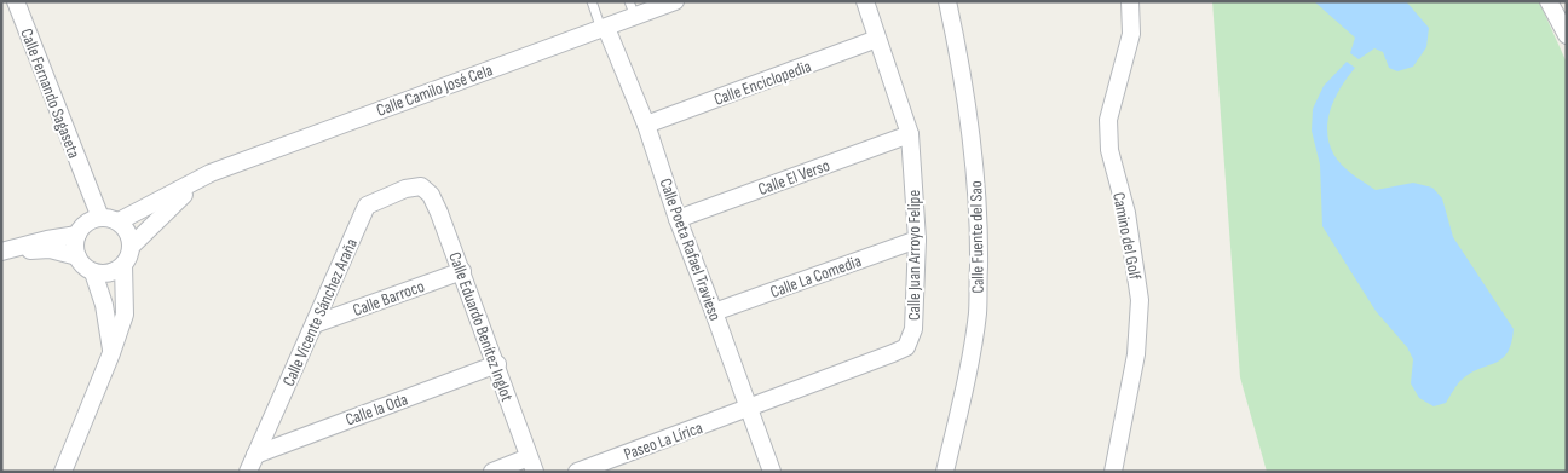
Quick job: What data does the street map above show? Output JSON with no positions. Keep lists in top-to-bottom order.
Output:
{
  "streets": {
    "street": [
      "Calle Enciclopedia",
      "Calle Camilo José Cela",
      "Calle Fernando Sagaseta",
      "Calle El Verso",
      "Camino del Golf",
      "Calle Fuente del Sao",
      "Calle Poeta Rafael Travieso",
      "Calle Juan Arroyo Felipe",
      "Calle La Comedia",
      "Calle Barroco",
      "Calle Vicente Sánchez Araña",
      "Calle Eduardo Benítez Inglot",
      "Calle la Oda",
      "Paseo La Lírica"
    ]
  },
  "crossings": [
    ["Calle Enciclopedia", "Calle Poeta Rafael Travieso"],
    ["Calle Enciclopedia", "Calle Juan Arroyo Felipe"],
    ["Calle Camilo José Cela", "Calle Fernando Sagaseta"],
    ["Calle Camilo José Cela", "Calle Poeta Rafael Travieso"],
    ["Calle El Verso", "Calle Poeta Rafael Travieso"],
    ["Calle El Verso", "Calle Juan Arroyo Felipe"],
    ["Calle Poeta Rafael Travieso", "Calle Juan Arroyo Felipe"],
    ["Calle Poeta Rafael Travieso", "Calle La Comedia"],
    ["Calle Poeta Rafael Travieso", "Paseo La Lírica"],
    ["Calle Juan Arroyo Felipe", "Calle La Comedia"],
    ["Calle Juan Arroyo Felipe", "Paseo La Lírica"],
    ["Calle Barroco", "Calle Vicente Sánchez Araña"],
    ["Calle Barroco", "Calle Eduardo Benítez Inglot"],
    ["Calle Vicente Sánchez Araña", "Calle Eduardo Benítez Inglot"],
    ["Calle Vicente Sánchez Araña", "Calle la Oda"],
    ["Calle Eduardo Benítez Inglot", "Calle la Oda"]
  ]
}
